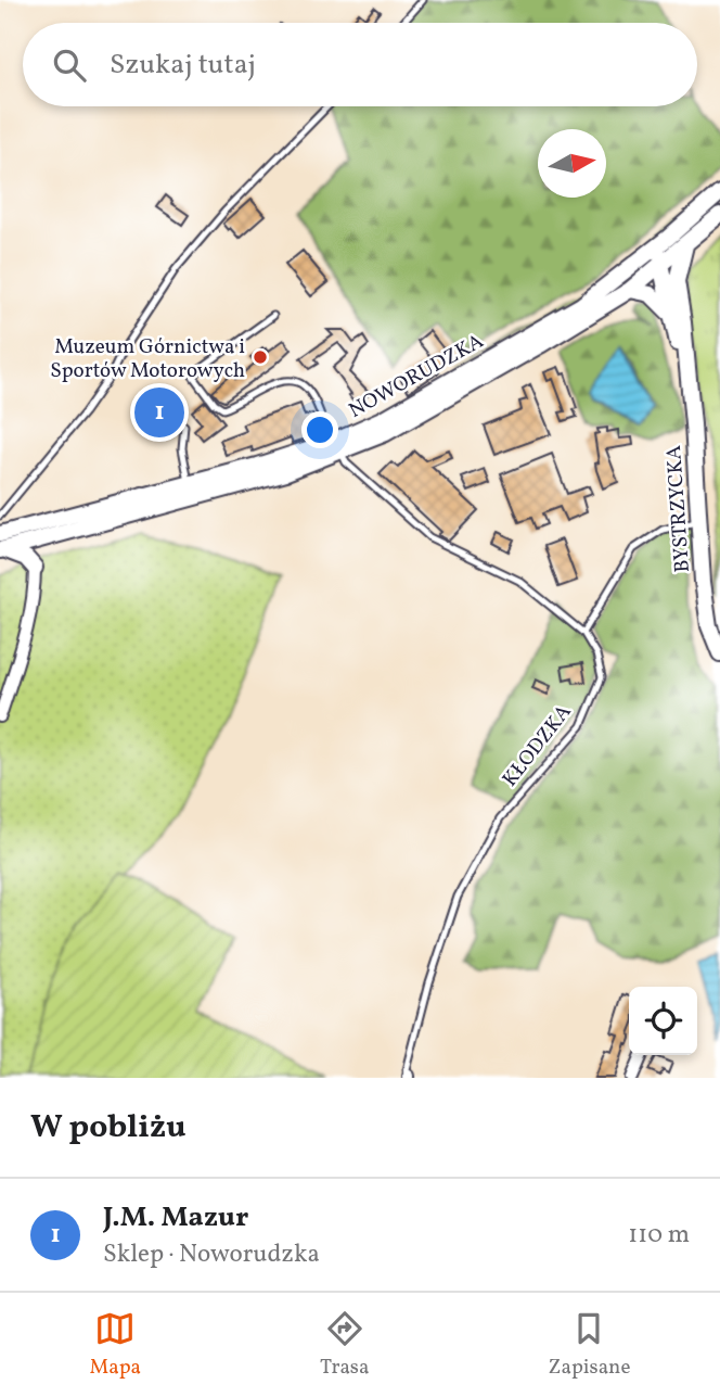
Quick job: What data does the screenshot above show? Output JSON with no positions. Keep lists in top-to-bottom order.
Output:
{
  "streets": {
    "main road": ["NOWORUDZKA", "BYSTRZYCKA"],
    "lane": ["KŁODZKA"]
  },
  "crossings": [
    ["NOWORUDZKA", "BYSTRZYCKA"],
    ["NOWORUDZKA", "KŁODZKA"]
  ],
  "places": ["Muzeum Górnictwa i Sportów Motorowych"],
  "north": "right",
  "page": {
    "search": "Szukaj tutaj",
    "pins": "1",
    "heading": "W pobliżu",
    "list": [
      {
        "mark": "1",
        "name": "J.M. Mazur",
        "note": "Sklep · Noworudzka",
        "value": "110 m"
      }
    ],
    "nav": ["Mapa", "Trasa", "Zapisane"]
  }
}
